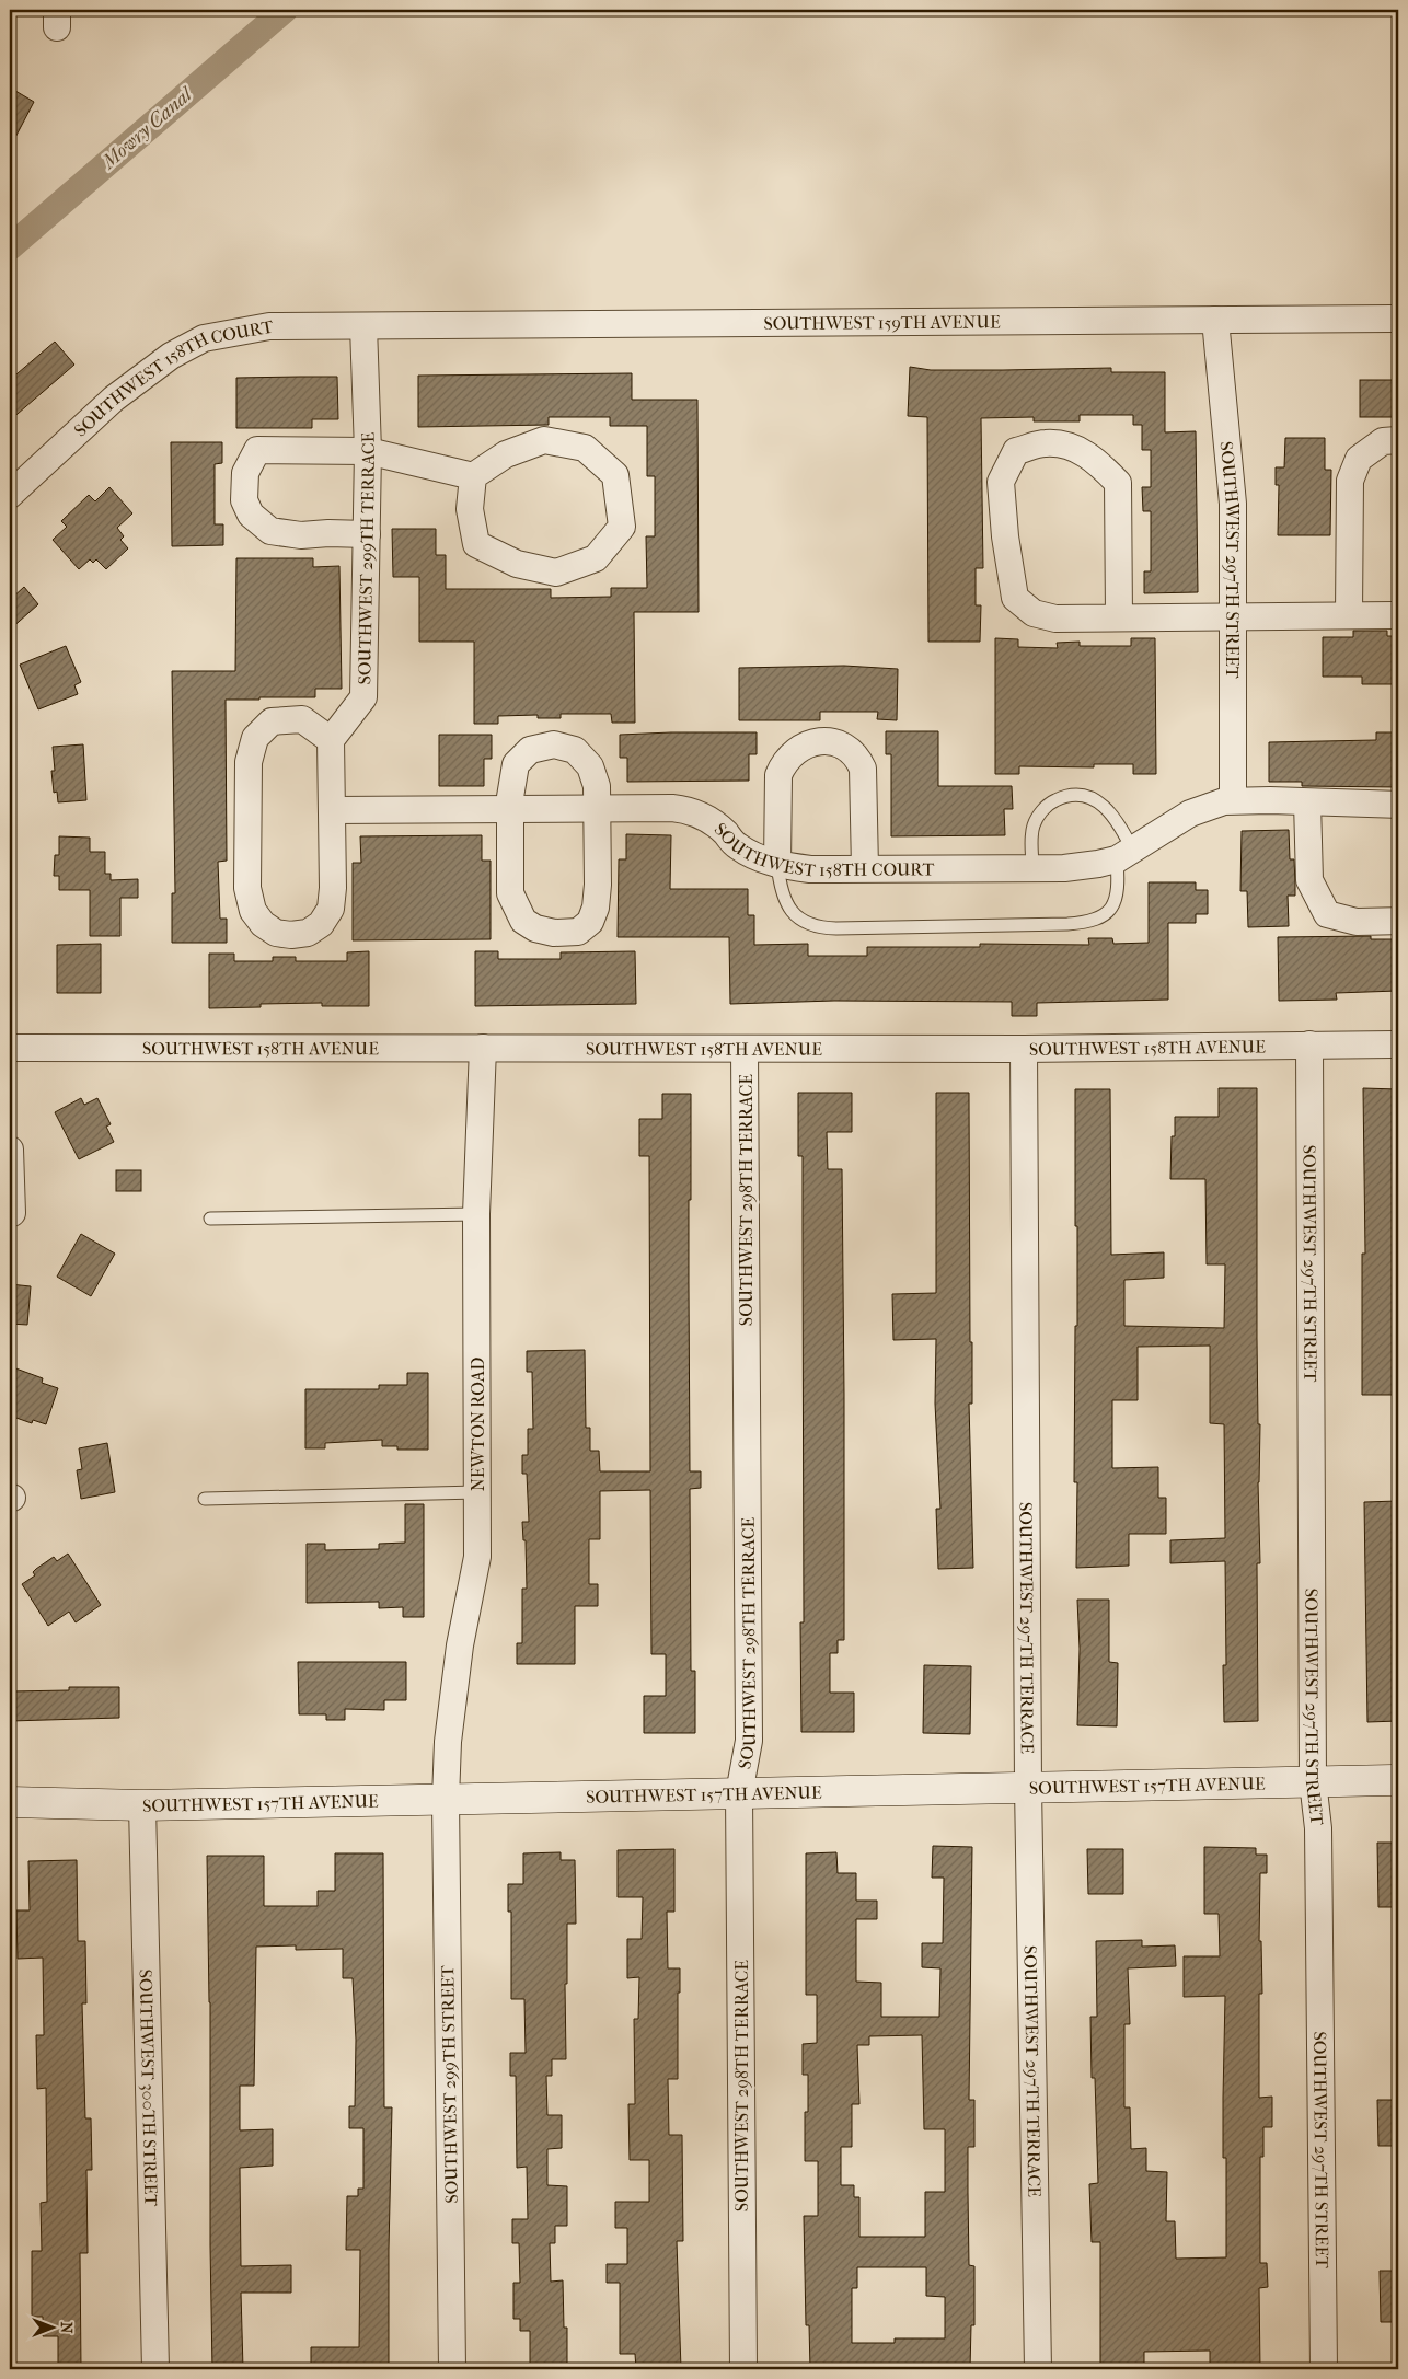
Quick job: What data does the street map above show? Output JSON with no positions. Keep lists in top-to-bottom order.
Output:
{
  "streets": {
    "street": [
      "SOUTHWEST 159TH AVENUE",
      "SOUTHWEST 158TH COURT",
      "SOUTHWEST 299TH TERRACE",
      "SOUTHWEST 297TH STREET",
      "SOUTHWEST 158TH AVENUE",
      "SOUTHWEST 298TH TERRACE",
      "NEWTON ROAD",
      "SOUTHWEST 297TH TERRACE",
      "SOUTHWEST 157TH AVENUE",
      "SOUTHWEST 299TH STREET",
      "SOUTHWEST 300TH STREET"
    ]
  },
  "crossings": [
    ["SOUTHWEST 159TH AVENUE", "SOUTHWEST 158TH COURT"],
    ["SOUTHWEST 159TH AVENUE", "SOUTHWEST 299TH TERRACE"],
    ["SOUTHWEST 159TH AVENUE", "SOUTHWEST 297TH STREET"],
    ["SOUTHWEST 158TH COURT", "SOUTHWEST 299TH TERRACE"],
    ["SOUTHWEST 158TH COURT", "SOUTHWEST 297TH STREET"],
    ["SOUTHWEST 297TH STREET", "SOUTHWEST 158TH AVENUE"],
    ["SOUTHWEST 297TH STREET", "SOUTHWEST 157TH AVENUE"],
    ["SOUTHWEST 158TH AVENUE", "SOUTHWEST 298TH TERRACE"],
    ["SOUTHWEST 158TH AVENUE", "NEWTON ROAD"],
    ["SOUTHWEST 158TH AVENUE", "SOUTHWEST 297TH TERRACE"],
    ["SOUTHWEST 298TH TERRACE", "SOUTHWEST 157TH AVENUE"],
    ["NEWTON ROAD", "SOUTHWEST 157TH AVENUE"],
    ["NEWTON ROAD", "SOUTHWEST 299TH STREET"],
    ["SOUTHWEST 297TH TERRACE", "SOUTHWEST 157TH AVENUE"],
    ["SOUTHWEST 157TH AVENUE", "SOUTHWEST 299TH STREET"],
    ["SOUTHWEST 157TH AVENUE", "SOUTHWEST 300TH STREET"]
  ],
  "water": ["Mowry Canal"],
  "north": "right"
}
